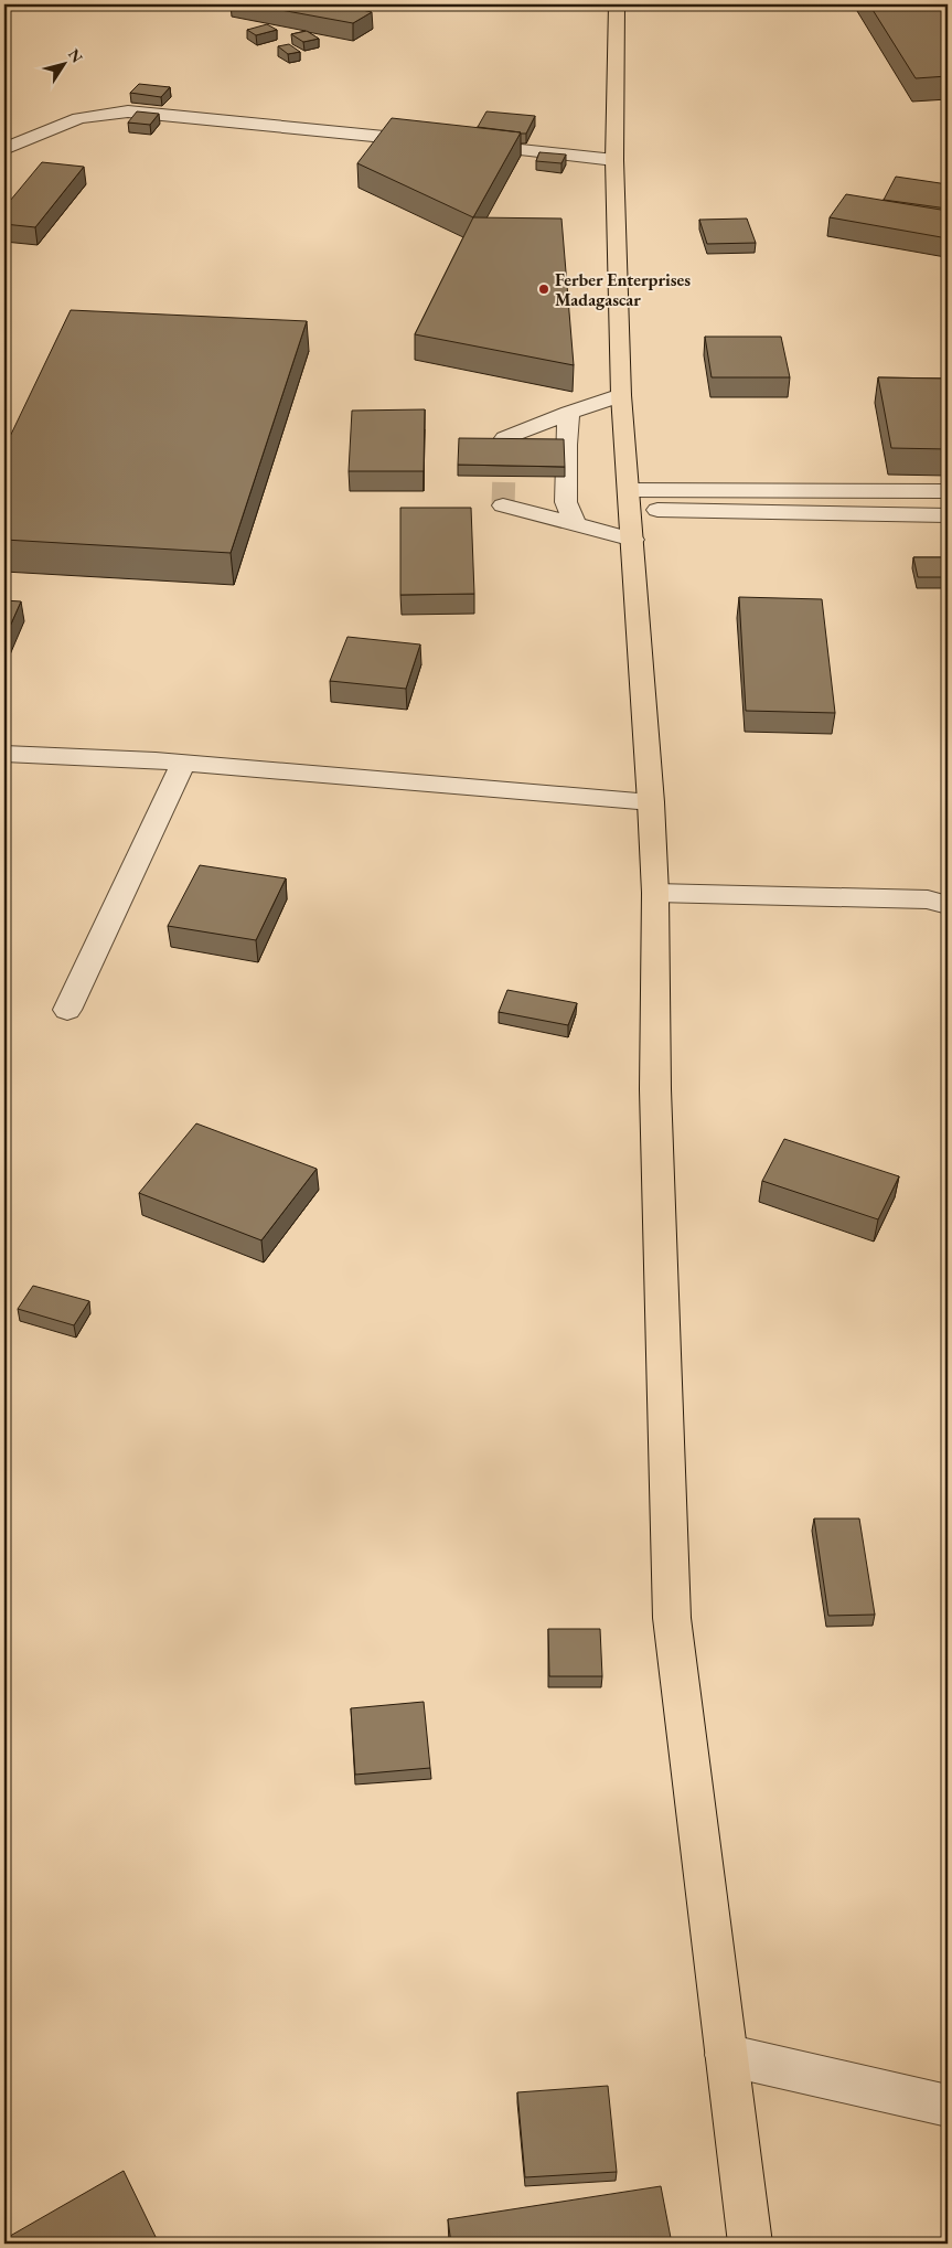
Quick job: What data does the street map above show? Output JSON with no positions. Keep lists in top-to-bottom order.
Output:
{
  "places": ["Ferber Enterprises Madagascar"],
  "north": "top right"
}
